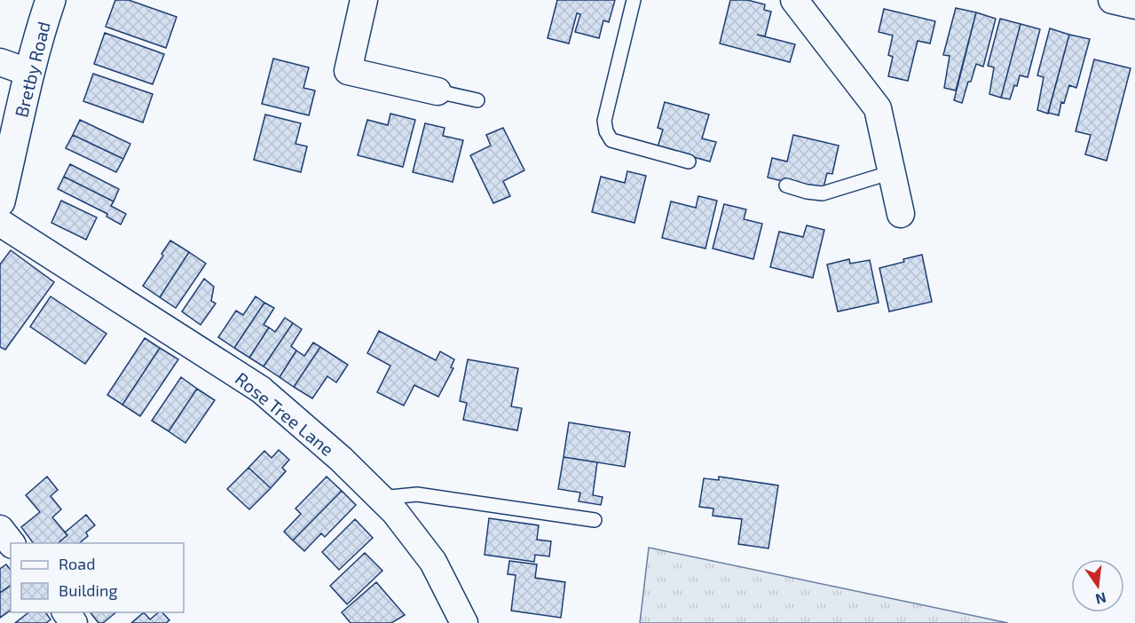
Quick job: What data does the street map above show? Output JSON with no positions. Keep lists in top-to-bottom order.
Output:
{
  "streets": {
    "street": ["Bretby Road", "Rose Tree Lane"]
  },
  "legend": ["Road", "Building"],
  "north": "bottom"
}
